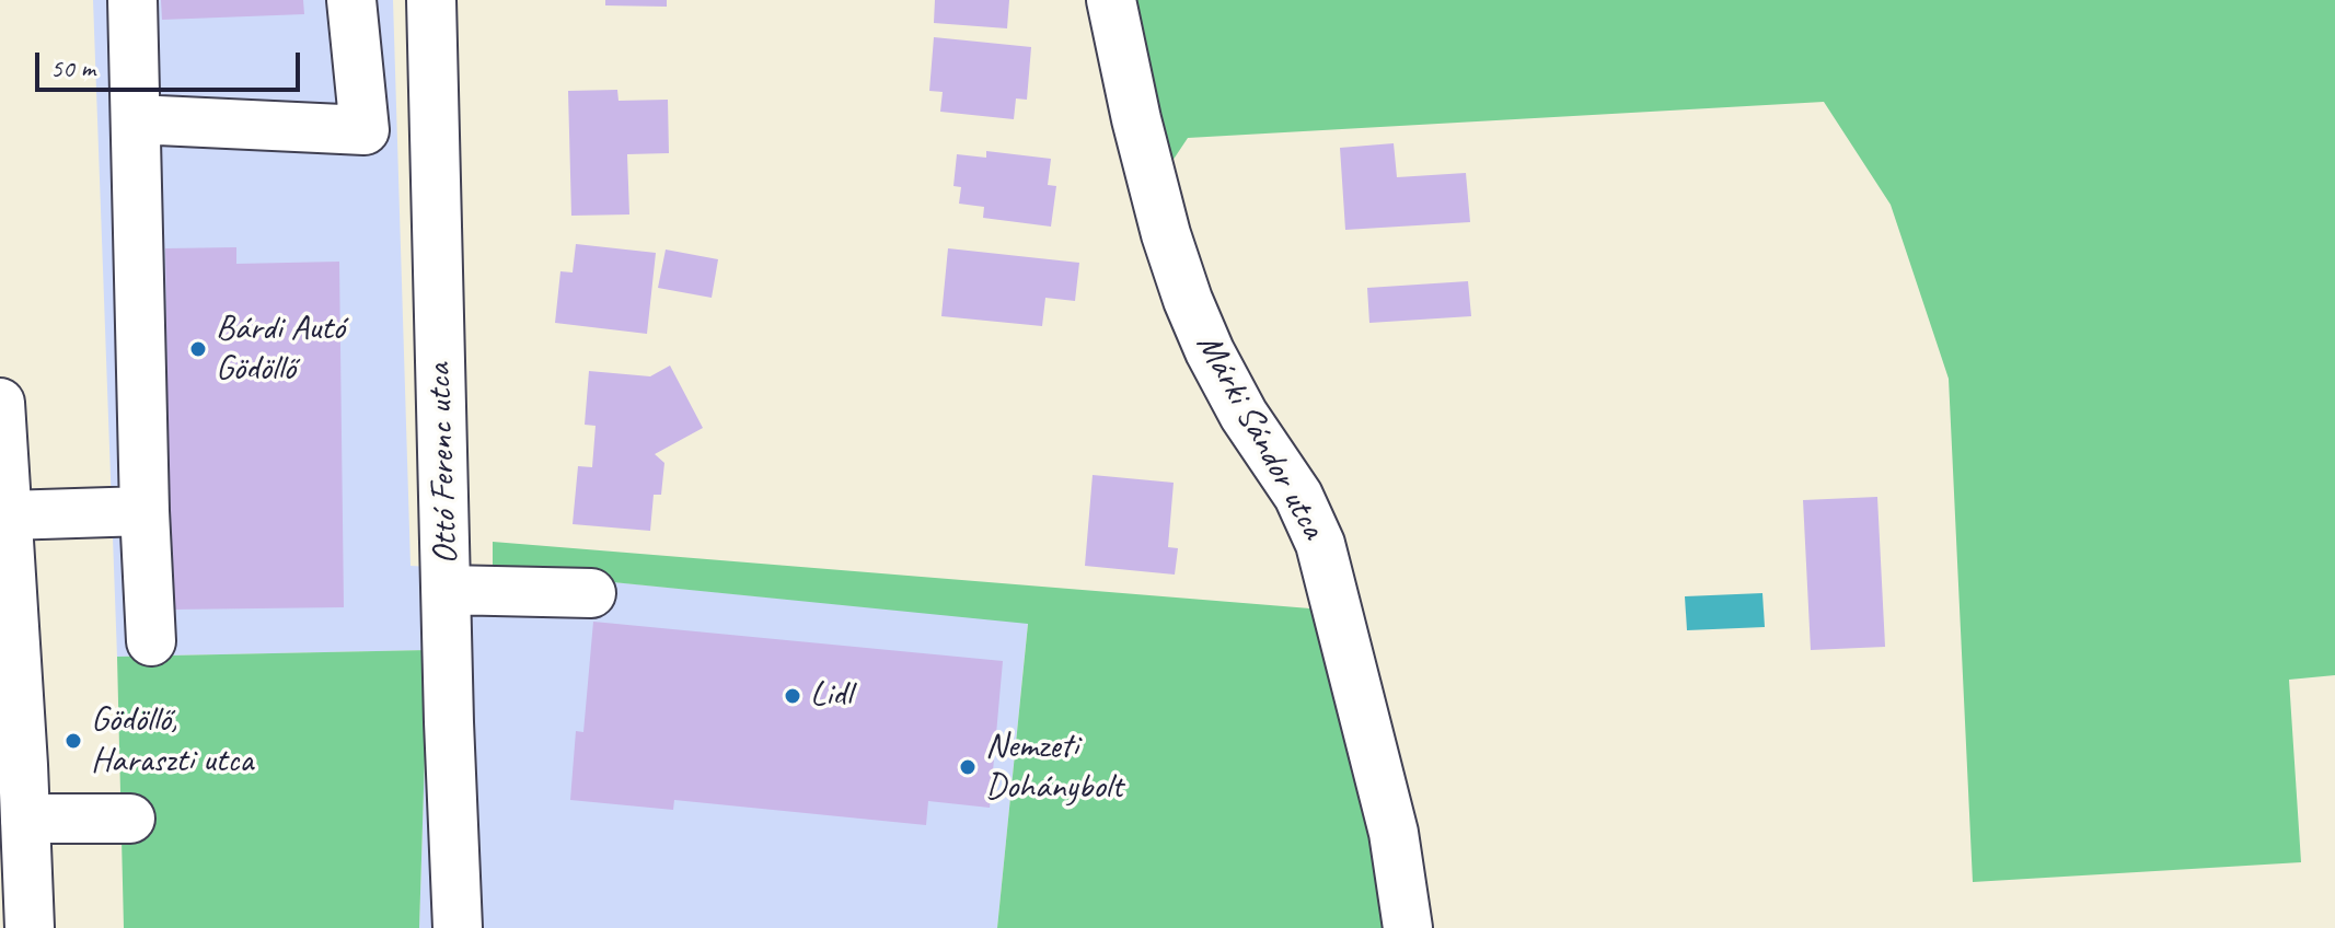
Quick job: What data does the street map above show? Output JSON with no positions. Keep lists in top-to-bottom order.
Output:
{
  "streets": {
    "street": ["Márki Sándor utca", "Ottó Ferenc utca"]
  },
  "places": [
    "Bárdi Autó Gödöllő",
    "Lidl",
    "Gödöllő, Haraszti utca",
    "Nemzeti Dohánybolt"
  ],
  "scale_bar": "50 m"
}
